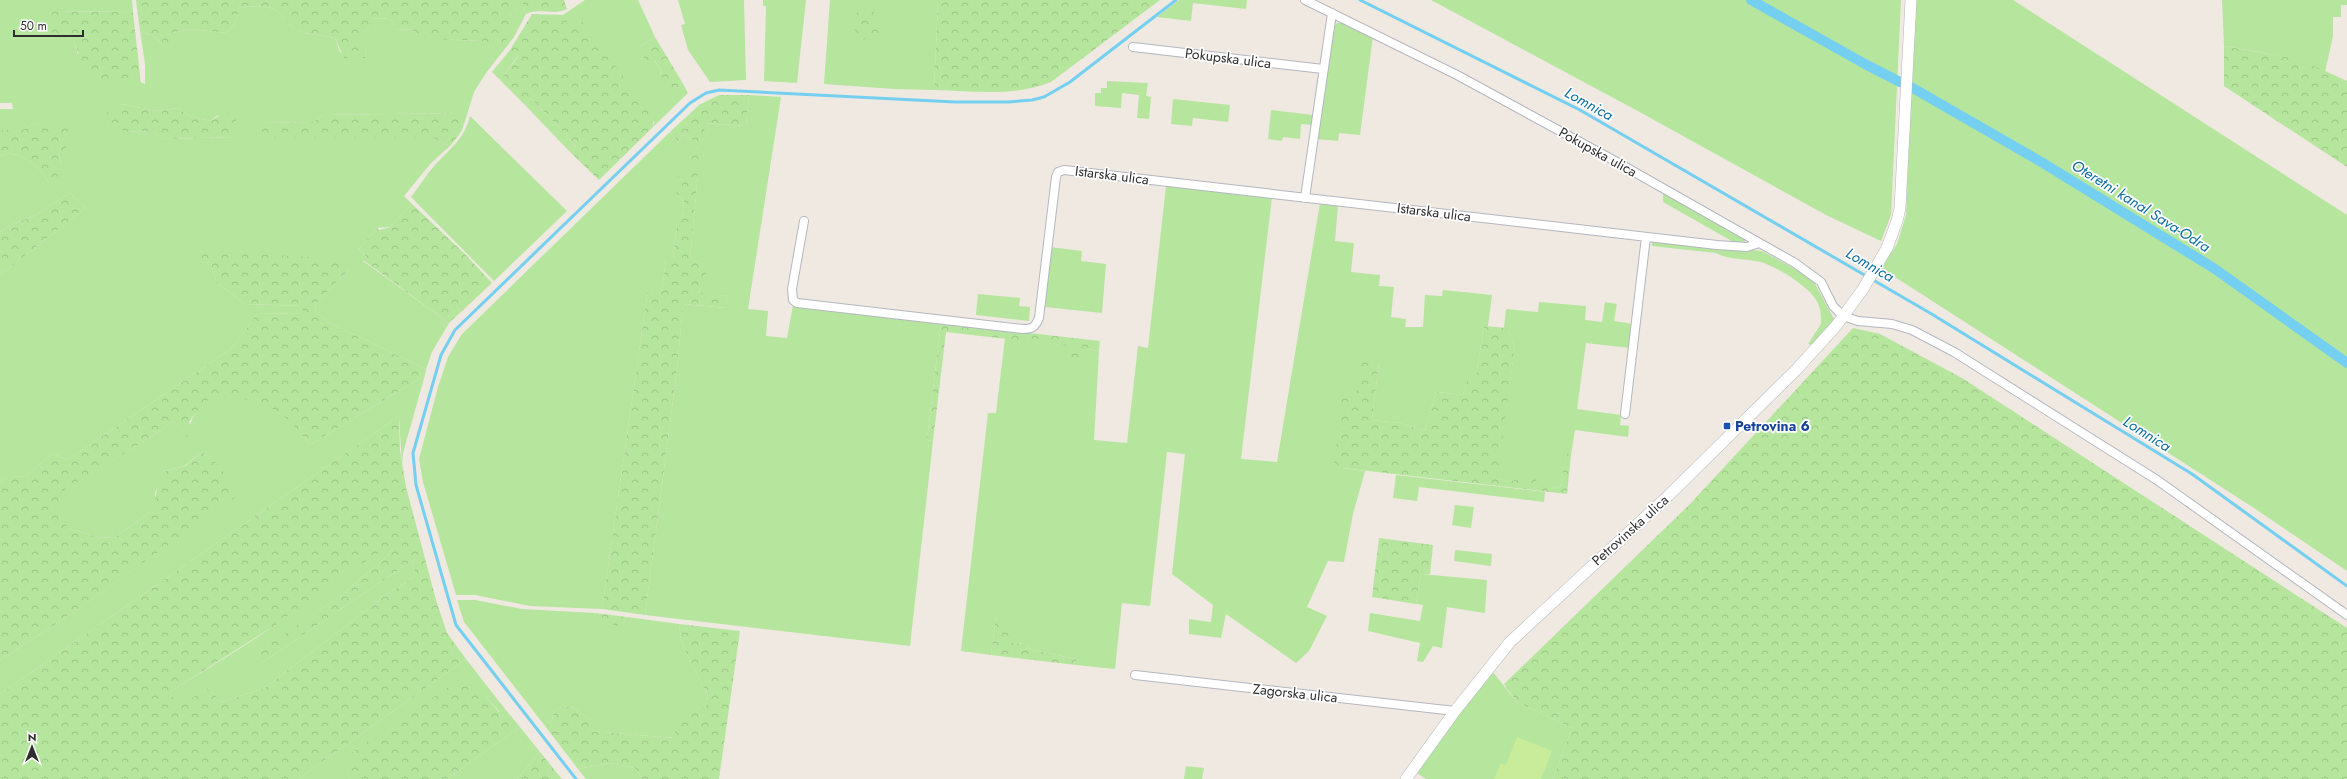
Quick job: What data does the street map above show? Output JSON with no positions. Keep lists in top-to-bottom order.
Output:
{
  "streets": {
    "street": [
      "Pokupska ulica",
      "Istarska ulica",
      "Petrovinska ulica",
      "Zagorska ulica"
    ]
  },
  "crossings": [
    ["Pokupska ulica", "Istarska ulica"],
    ["Pokupska ulica", "Petrovinska ulica"],
    ["Petrovinska ulica", "Zagorska ulica"]
  ],
  "water": ["Lomnica", "Oteretni kanal Sava-Odra"],
  "places": {
    "transit": ["Petrovina 6"]
  },
  "scale_bar": "50 m",
  "north": "top"
}
